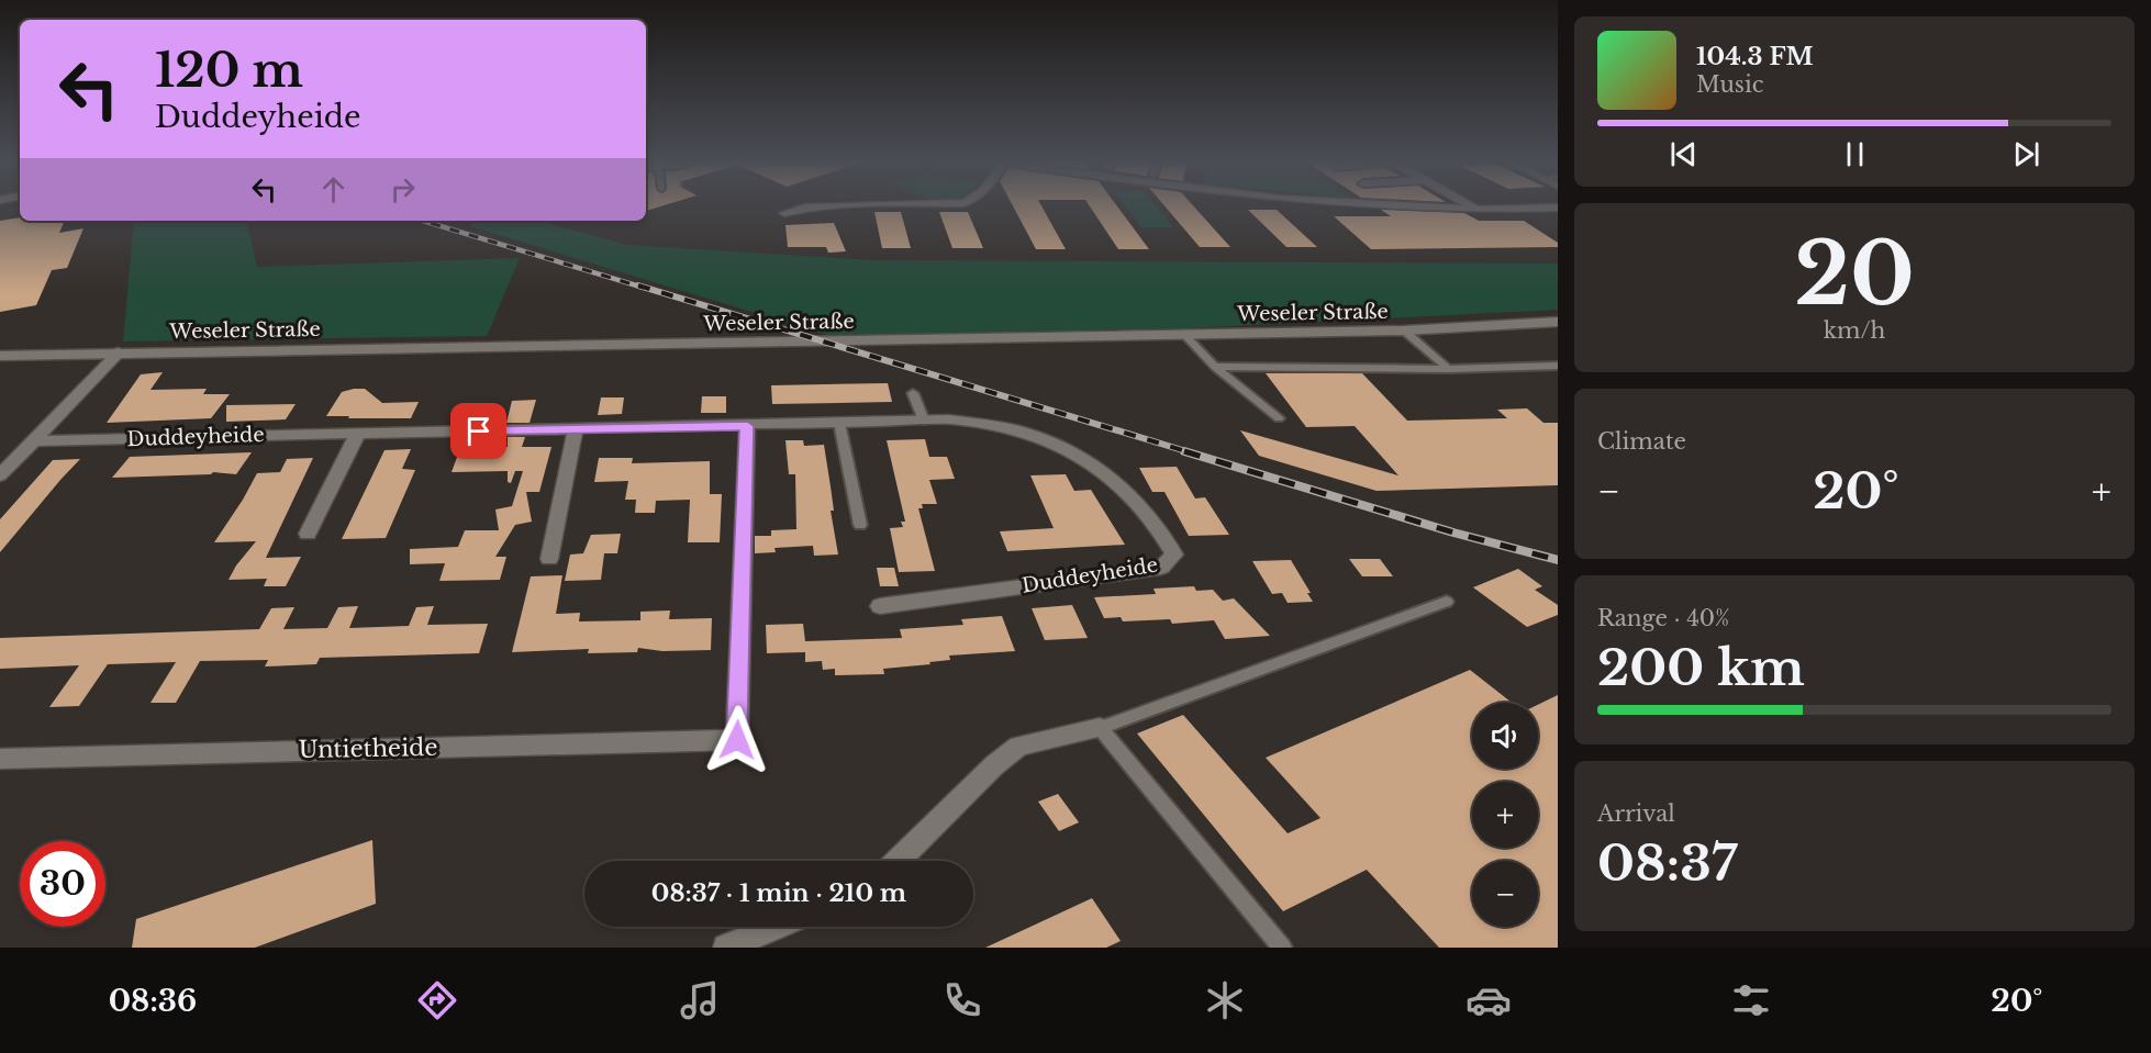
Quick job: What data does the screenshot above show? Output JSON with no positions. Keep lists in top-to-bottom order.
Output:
{
  "streets": {
    "street": ["Weseler Straße", "Duddeyheide", "Untietheide"]
  },
  "crossings": [
    ["Duddeyheide", "Untietheide"]
  ],
  "page": {
    "turn": ["120 m", "Duddeyheide"],
    "song": ["104.3 FM", "Music"],
    "tile": [
      ["20", "km/h"],
      "Climate",
      ["Range · 40%", "200 km"],
      ["Arrival", "08:37"]
    ],
    "heat": ["−", "20°", "+"],
    "map_buttons": ["+", "−"],
    "limit": "30",
    "trip": "08:37 · 1 min · 210 m",
    "tabs": ["08:36", "20°"]
  }
}
